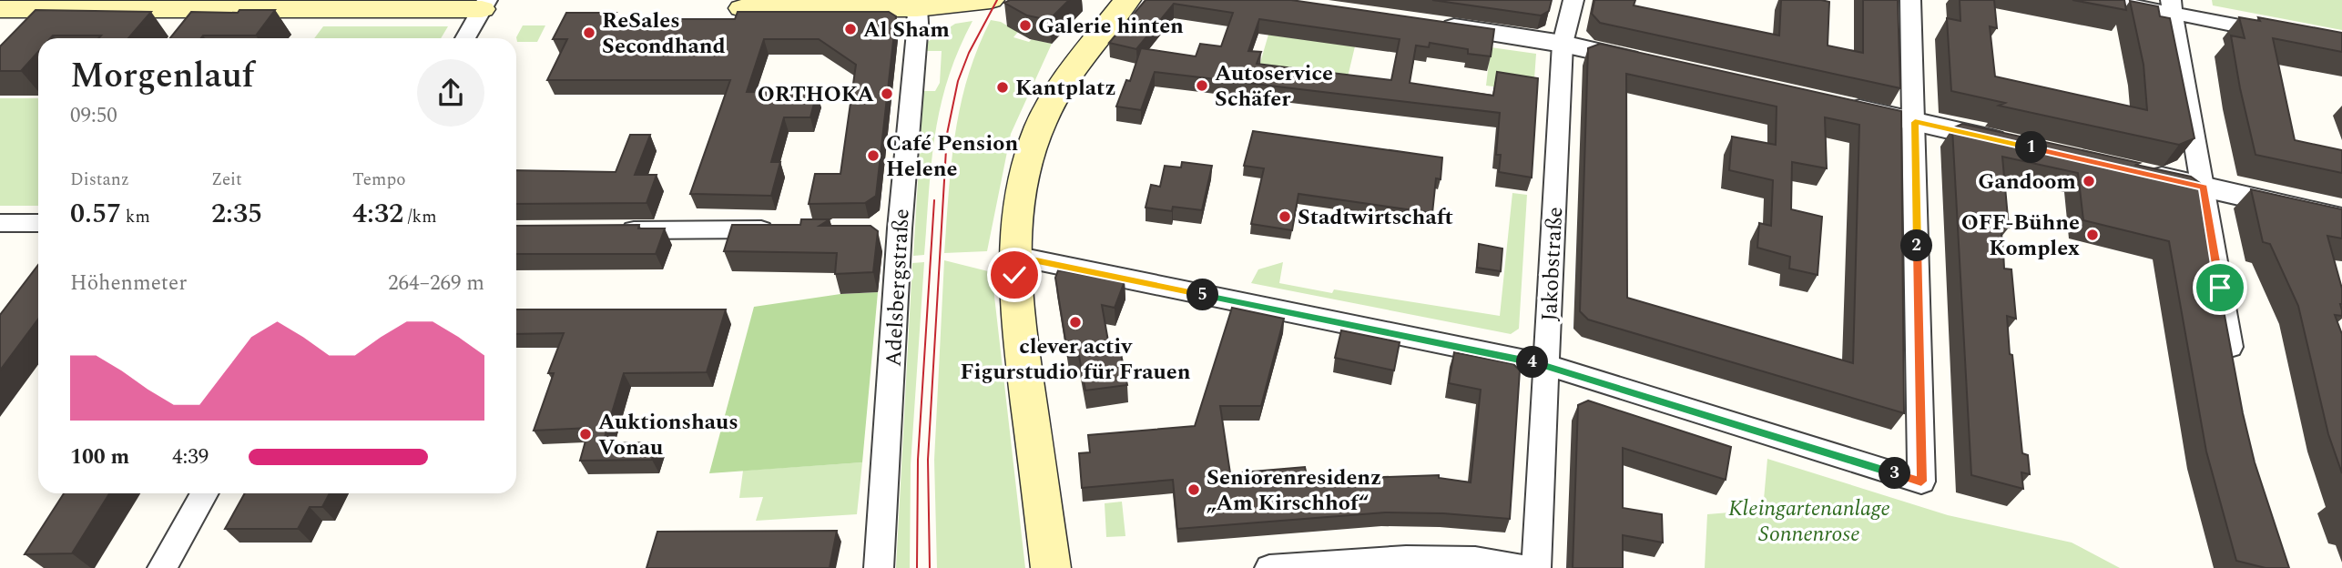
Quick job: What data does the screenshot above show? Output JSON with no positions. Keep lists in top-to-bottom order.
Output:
{
  "streets": {
    "street": ["Jakobstraße", "Adelsbergstraße"]
  },
  "parks": ["Kleingartenanlage Sonnenrose"],
  "places": [
    "Galerie hinten",
    "Al Sham",
    "ReSales Secondhand",
    "Autoservice Schäfer",
    "Kantplatz",
    "ORTHOKA",
    "Café Pension Helene",
    "Gandoom",
    "Stadtwirtschaft",
    "OFF-Bühne Komplex",
    "clever activ Figurstudio für Frauen",
    "Auktionshaus Vonau",
    "Seniorenresidenz „Am Kirschhof“"
  ],
  "page": {
    "heading": ["Morgenlauf", "09:50"],
    "pins": [
      "1",
      "2",
      "5",
      "4",
      "3"
    ],
    "stats": [
      ["Distanz", "0.57 km"],
      ["Zeit", "2:35"],
      ["Tempo", "4:32 /km"]
    ],
    "chart": ["Höhenmeter", "264–269 m"],
    "list": [
      {
        "name": "100 m",
        "note": "4:39"
      }
    ]
  }
}
